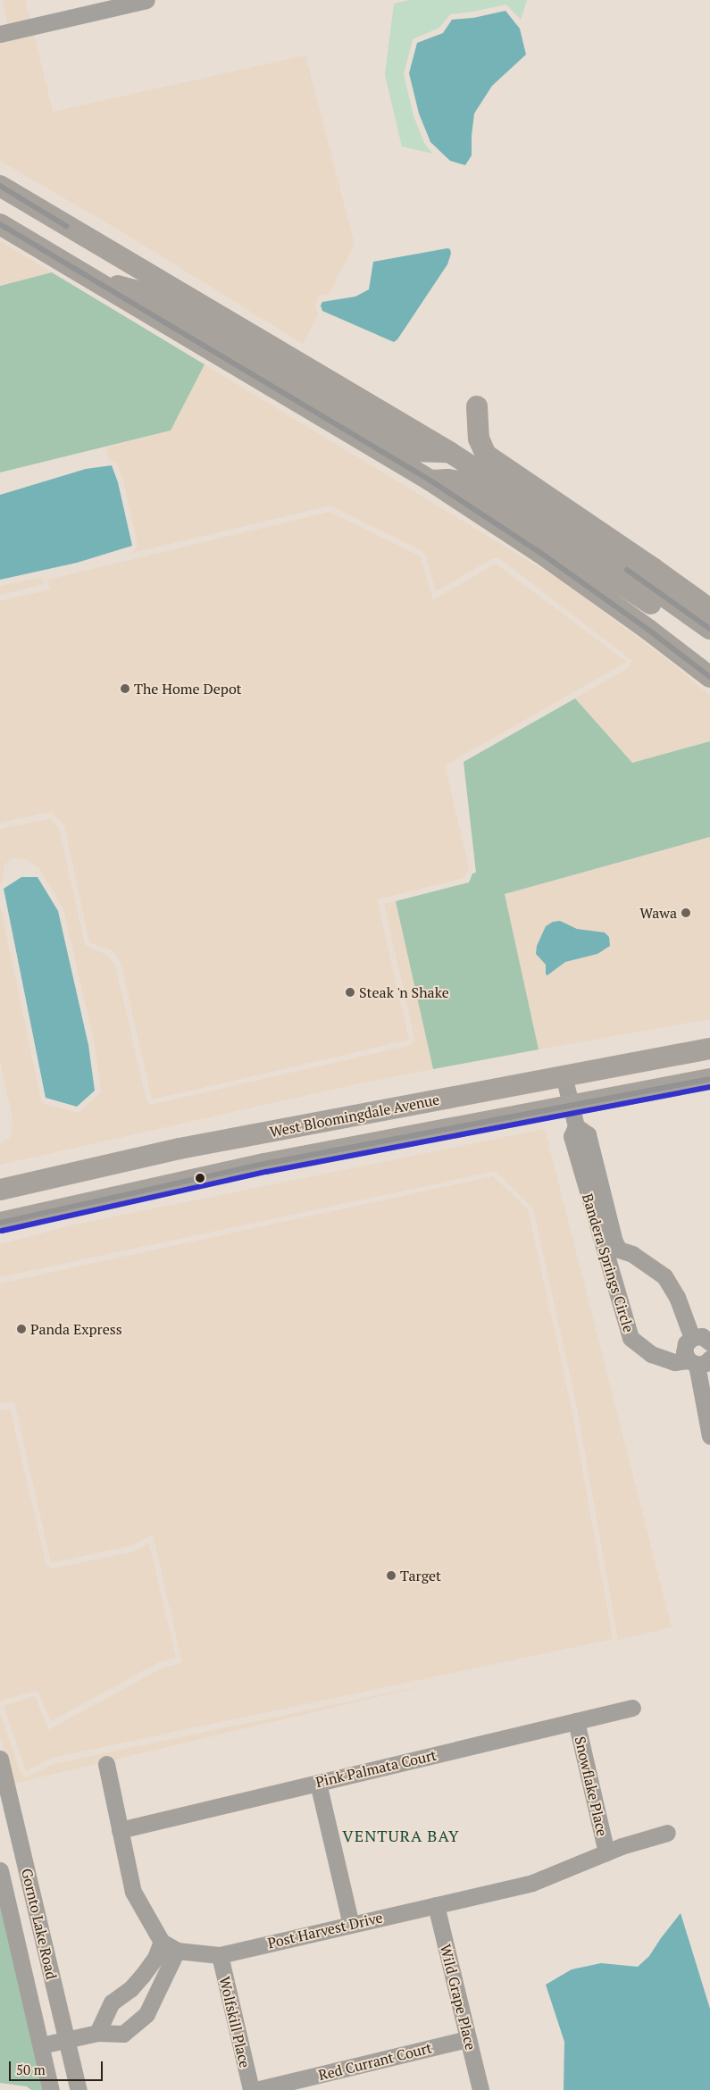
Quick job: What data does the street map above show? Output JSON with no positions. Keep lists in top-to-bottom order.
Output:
{
  "streets": {
    "main road": ["West Bloomingdale Avenue"],
    "street": [
      "Bandera Springs Circle",
      "Pink Palmata Court",
      "Snowflake Place",
      "Gornto Lake Road",
      "Post Harvest Drive",
      "Wild Grape Place",
      "Wolfskill Place",
      "Red Currant Court"
    ]
  },
  "crossings": [
    ["West Bloomingdale Avenue", "Bandera Springs Circle"],
    ["Pink Palmata Court", "Snowflake Place"],
    ["Pink Palmata Court", "Post Harvest Drive"],
    ["Snowflake Place", "Post Harvest Drive"],
    ["Post Harvest Drive", "Wild Grape Place"],
    ["Post Harvest Drive", "Wolfskill Place"],
    ["Wild Grape Place", "Red Currant Court"]
  ],
  "districts": ["VENTURA BAY"],
  "places": [
    "The Home Depot",
    "Wawa",
    "Steak 'n Shake",
    "Panda Express",
    "Target"
  ],
  "scale_bar": "50 m"
}
